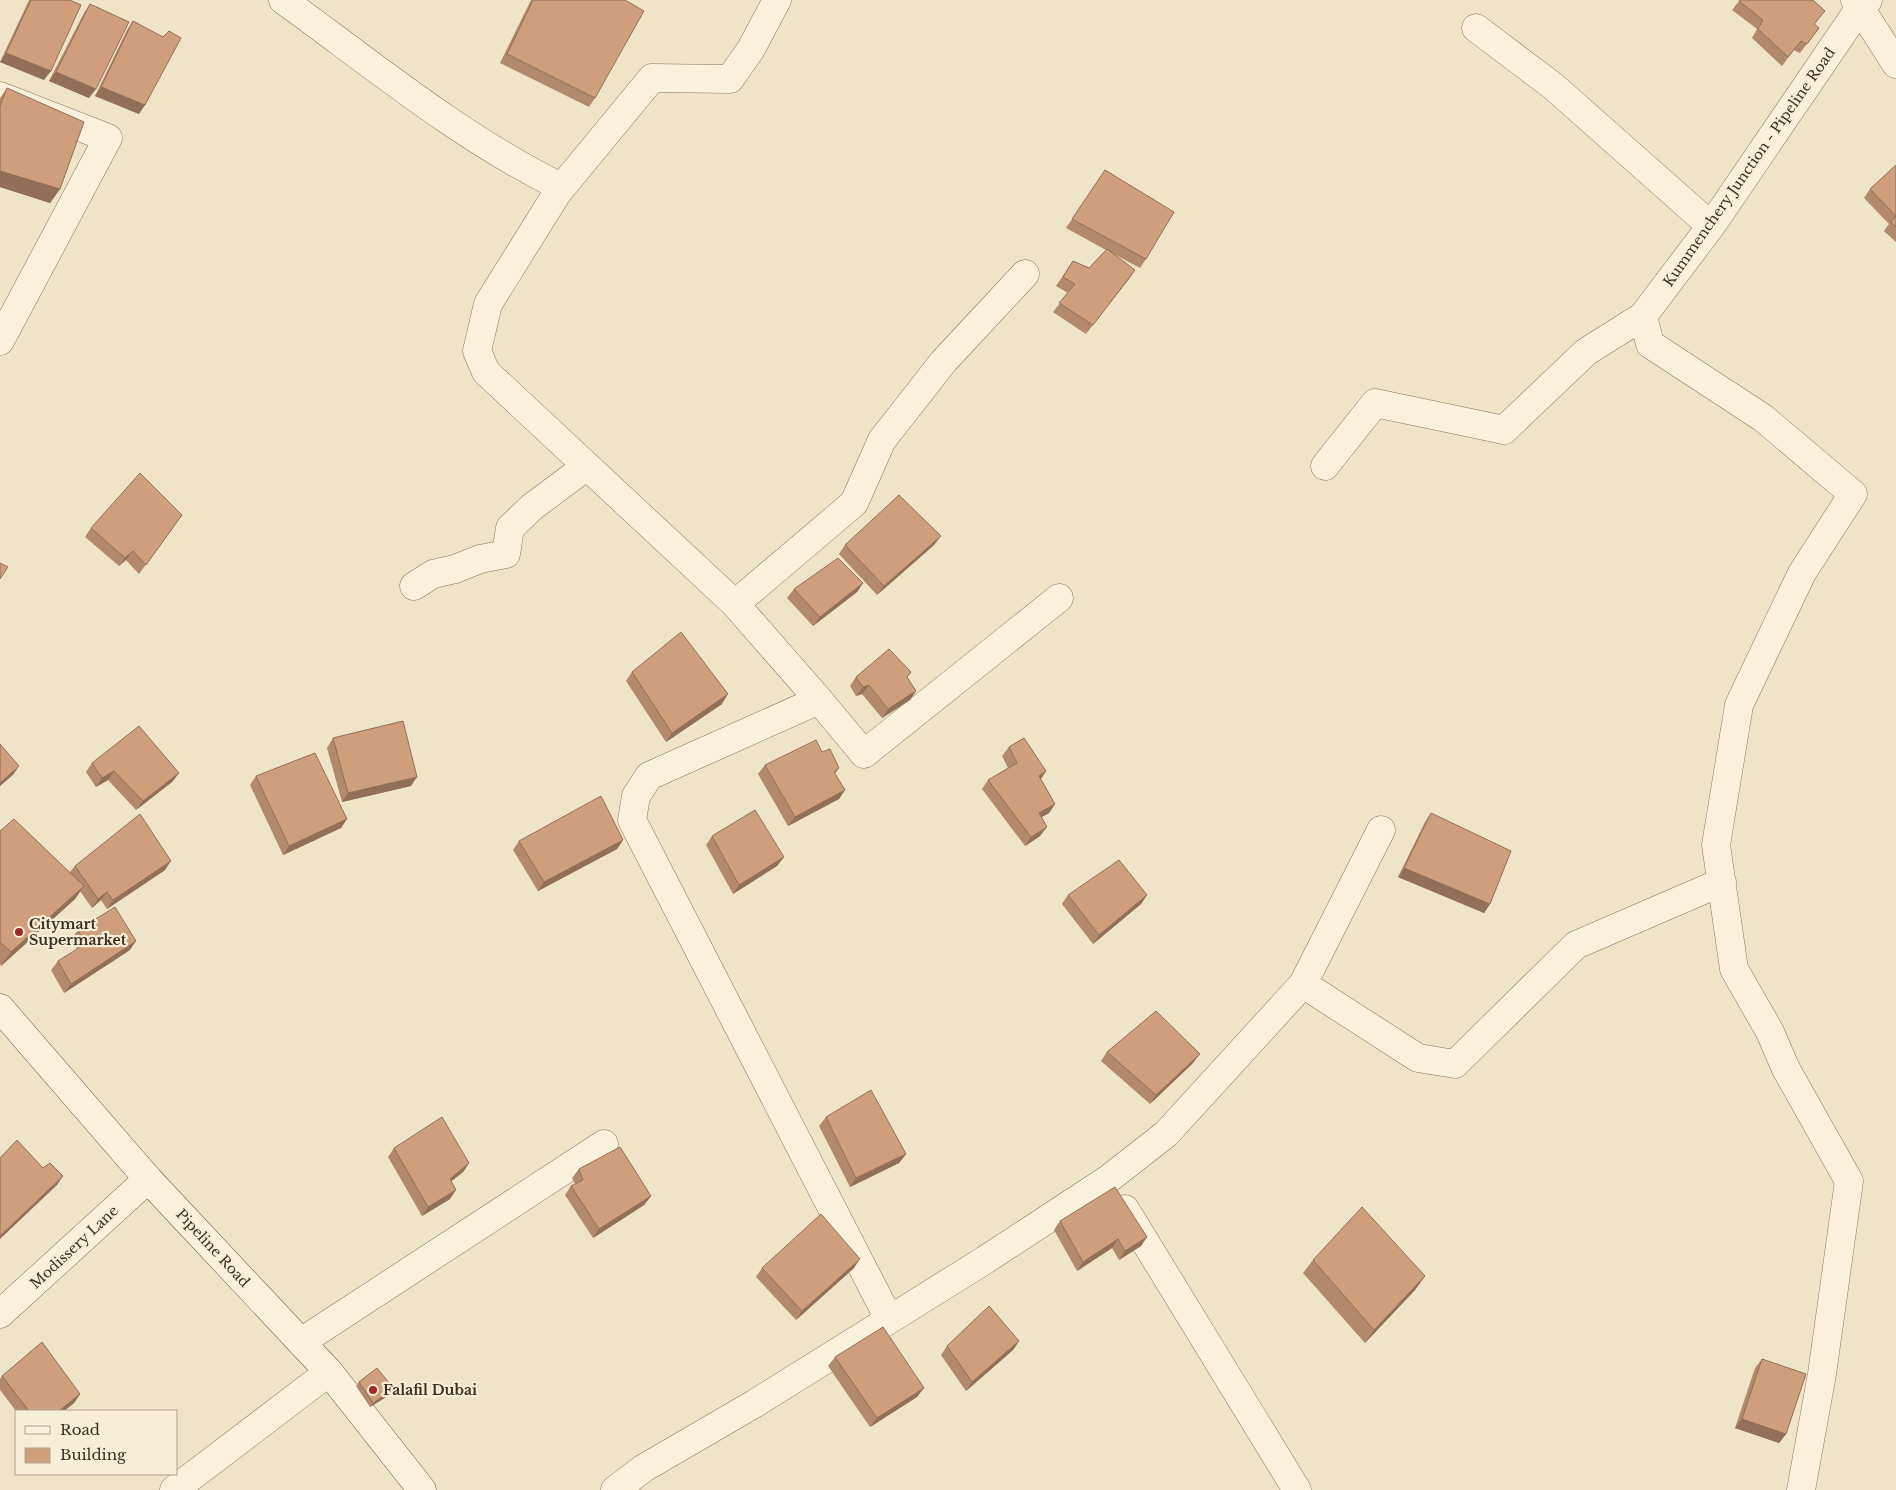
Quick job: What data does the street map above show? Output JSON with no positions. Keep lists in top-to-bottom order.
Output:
{
  "streets": {
    "street": ["Kummenchery Junction - Pipeline Road", "Modissery Lane", "Pipeline Road"]
  },
  "crossings": [
    ["Modissery Lane", "Pipeline Road"]
  ],
  "places": ["Citymart Supermarket", "Falafil Dubai"],
  "legend": ["Road", "Building"]
}
